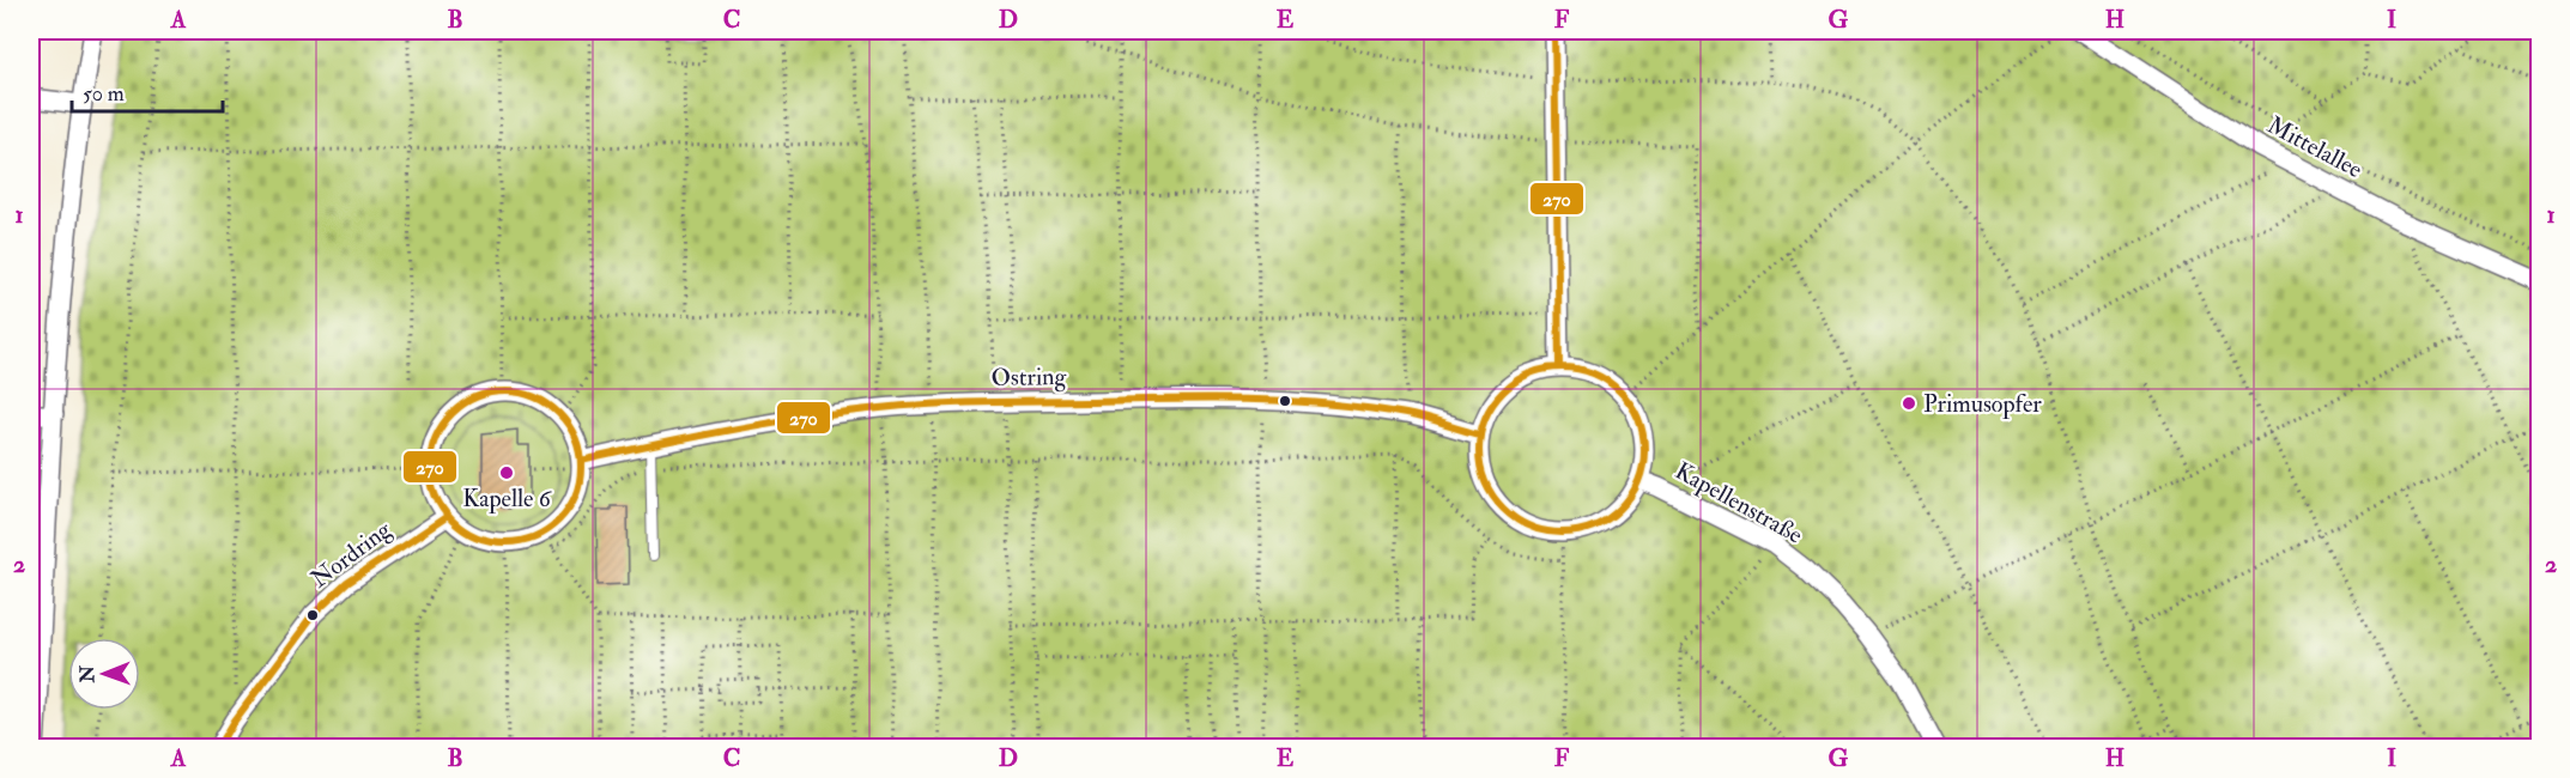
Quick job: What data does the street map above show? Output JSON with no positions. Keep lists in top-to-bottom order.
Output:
{
  "streets": {
    "street": [
      "Mittelallee",
      "Ostring",
      "Kapellenstraße",
      "Nordring"
    ]
  },
  "crossings": [
    ["Ostring", "Kapellenstraße"],
    ["Ostring", "Nordring"]
  ],
  "places": ["Primusopfer", "Kapelle 6"],
  "lines": ["transit line 270"],
  "scale_bar": "50 m",
  "north": "left",
  "grid": {
    "columns": [
      "A",
      "B",
      "C",
      "D",
      "E",
      "F",
      "G",
      "H",
      "I"
    ],
    "rows": ["1", "2"]
  }
}
